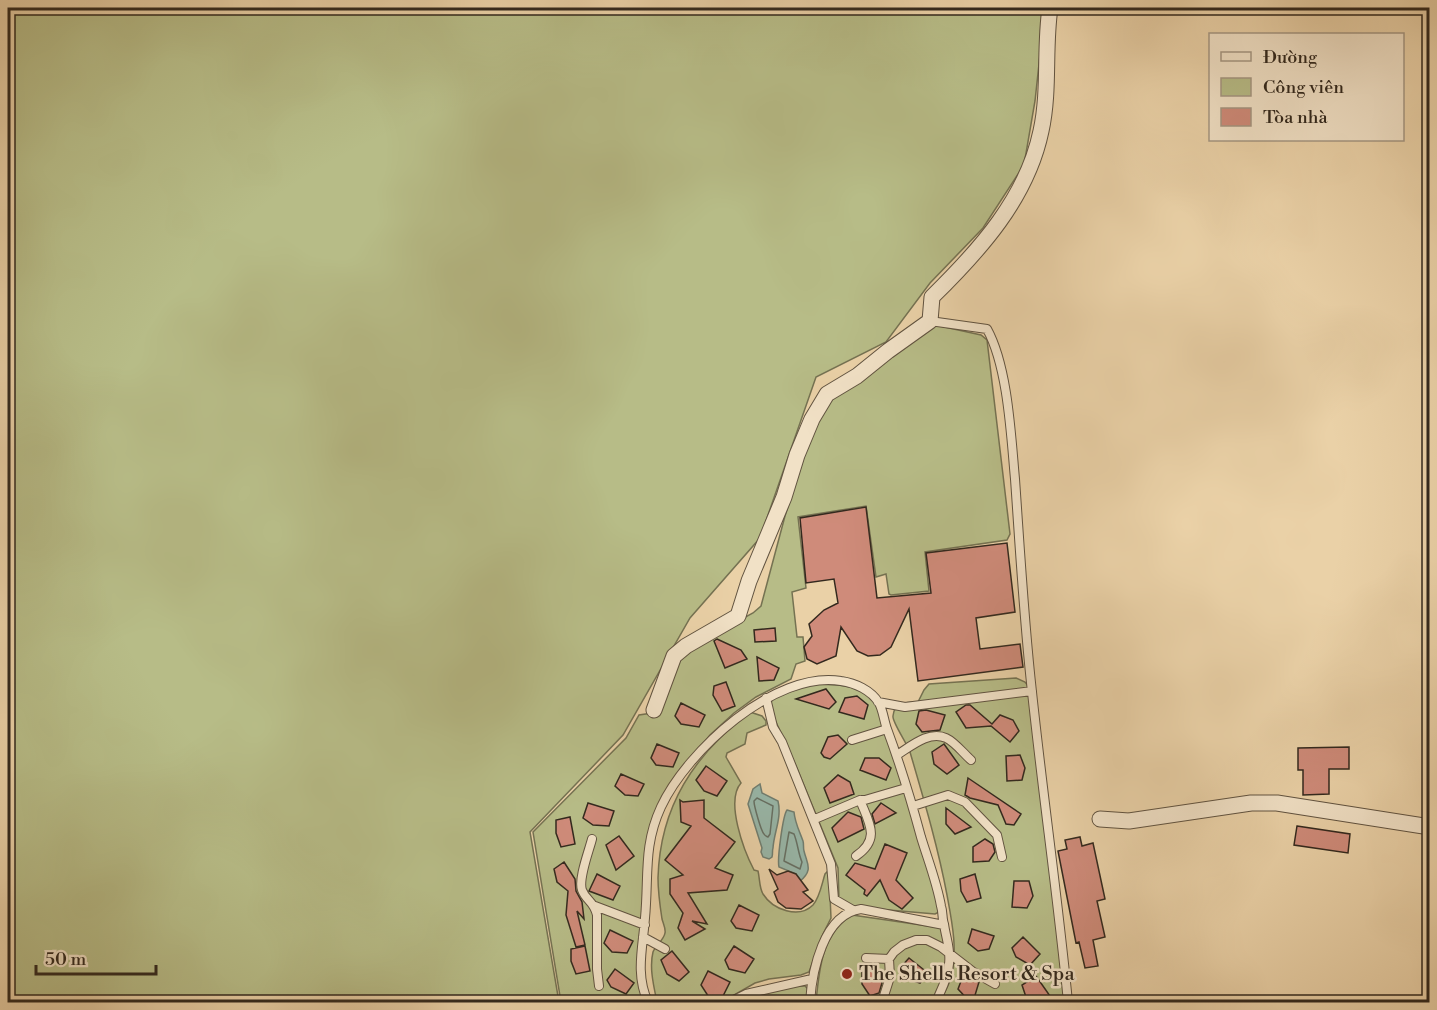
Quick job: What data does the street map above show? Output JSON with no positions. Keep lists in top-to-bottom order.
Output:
{
  "places": ["The Shells Resort & Spa"],
  "legend": ["Đường", "Công viên", "Tòa nhà"],
  "scale_bar": "50 m"
}
